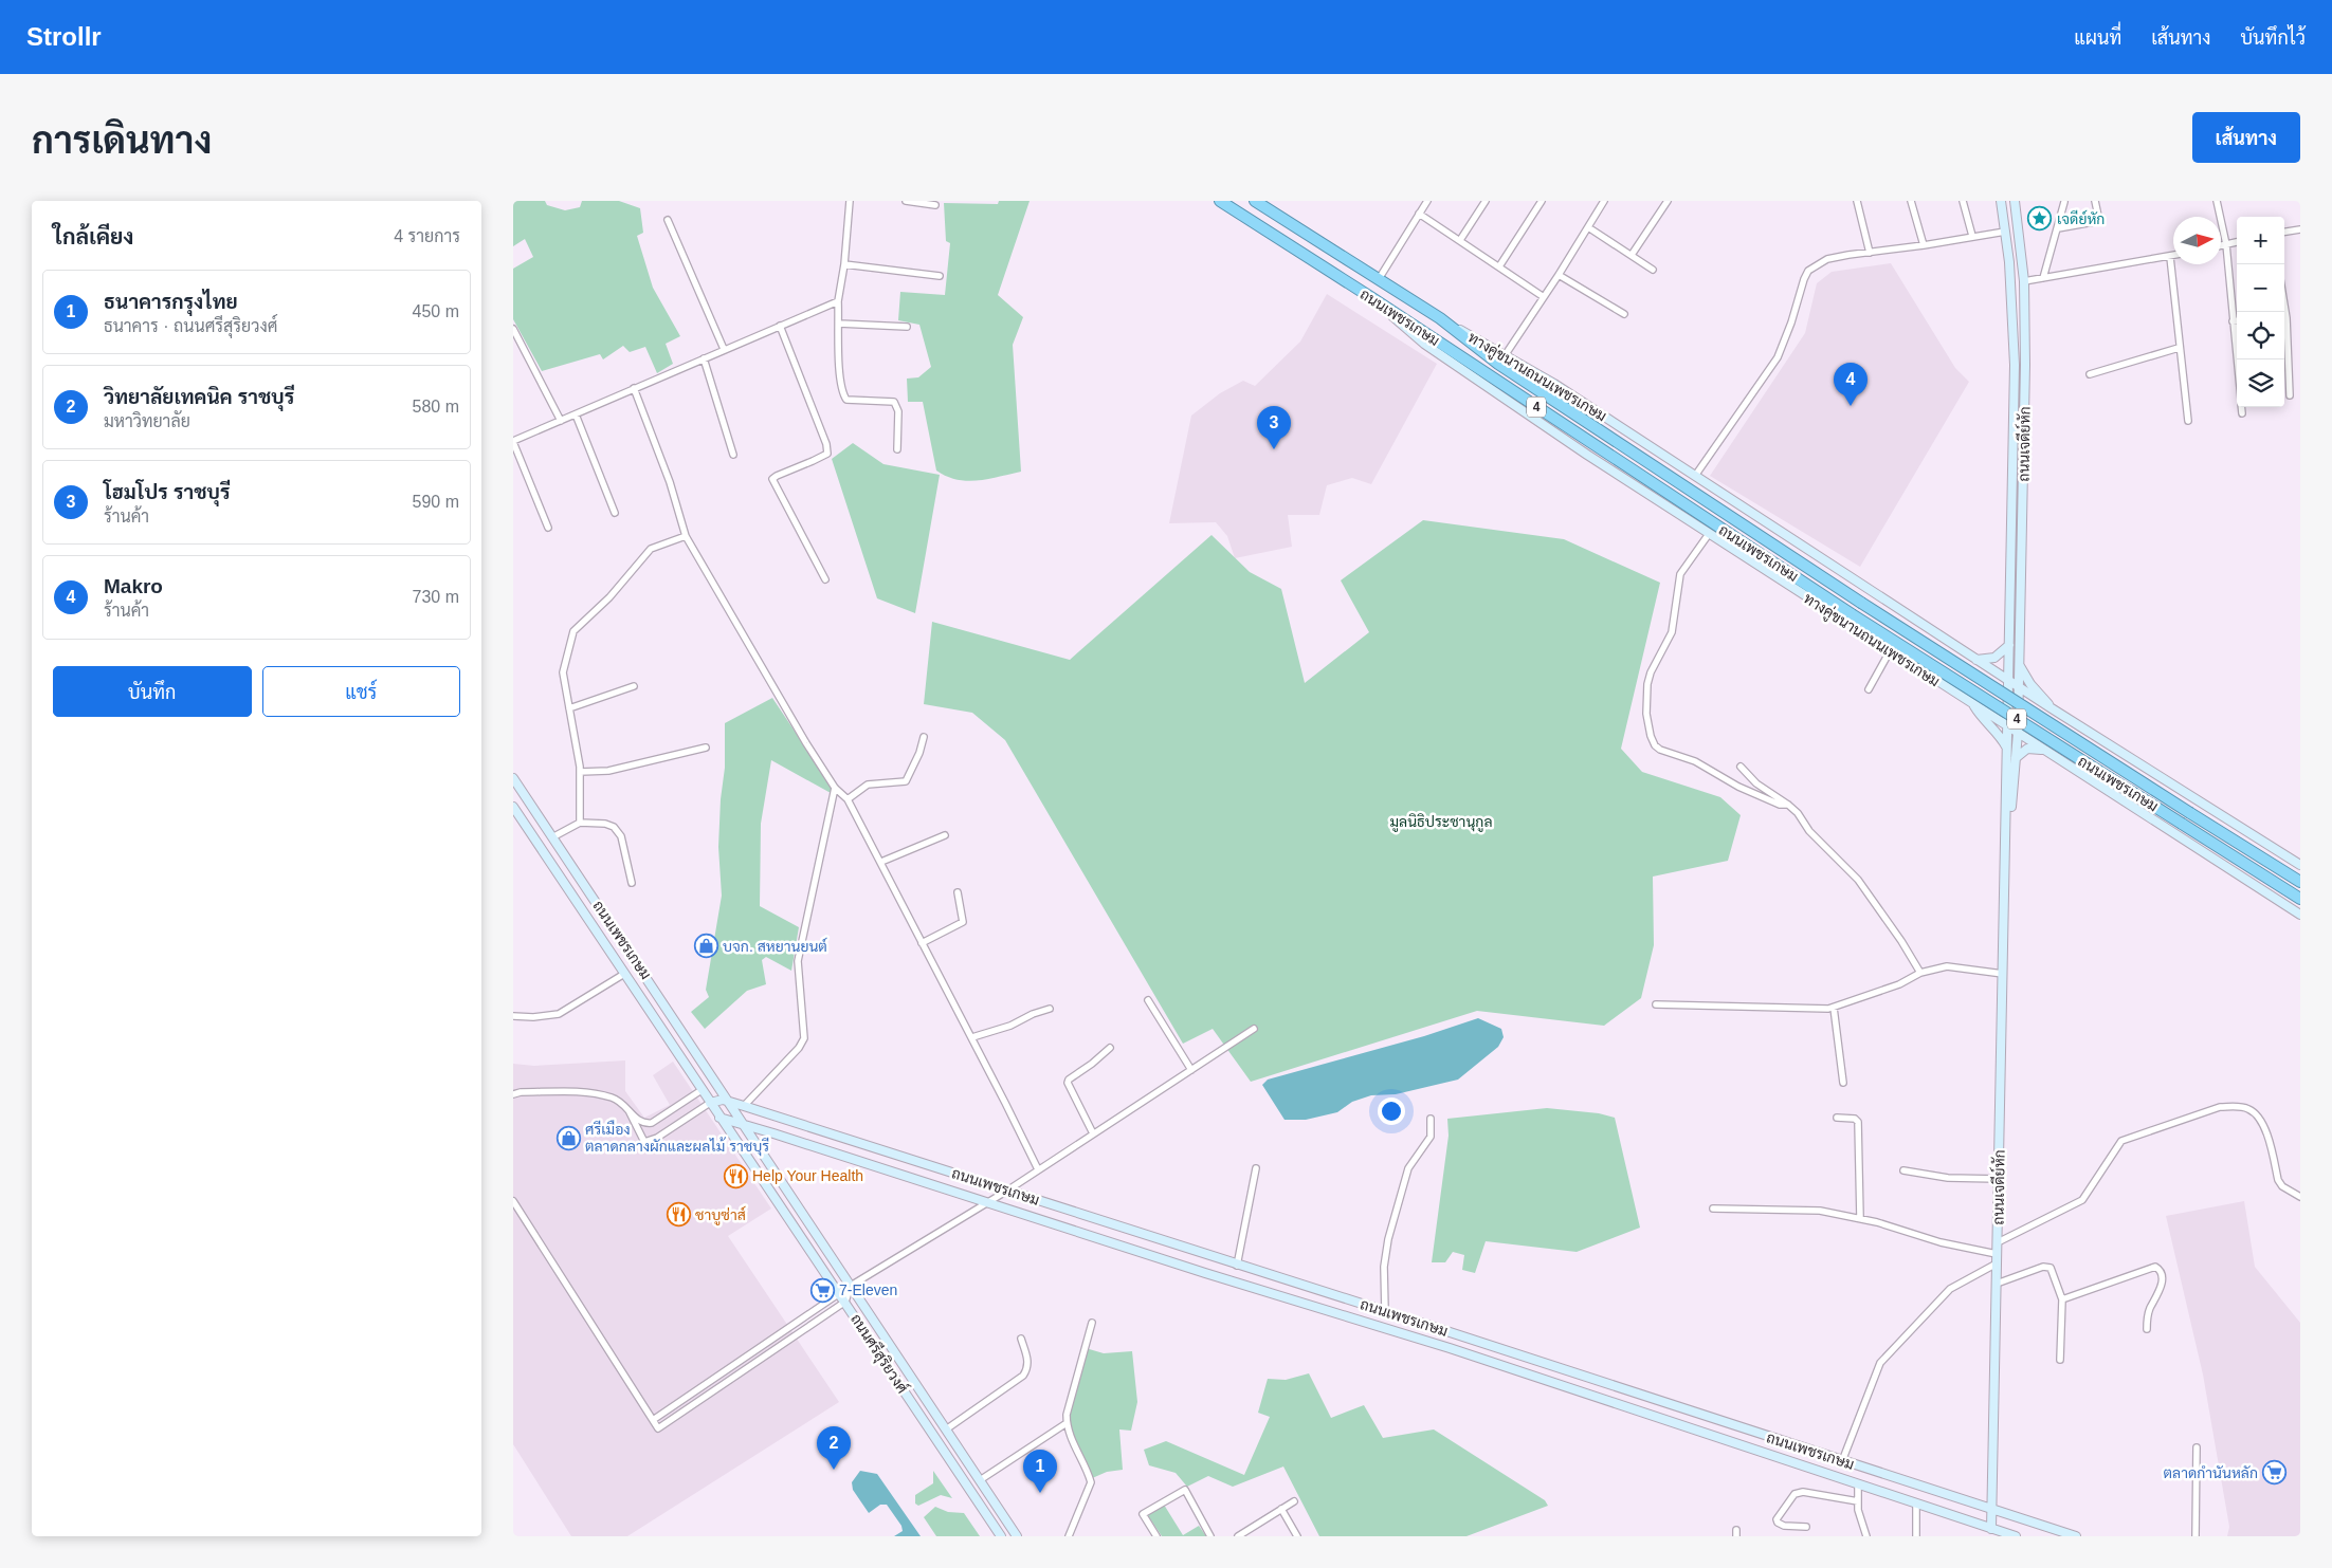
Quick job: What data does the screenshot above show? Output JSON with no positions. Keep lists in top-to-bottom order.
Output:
{
  "streets": {
    "highway": ["ถนนเพชรเกษม", "4"],
    "main road": ["ทางคู่ขนานถนนเพชรเกษม", "ถนนเจดีย์หัก", "ถนนศรีสุริยวงศ์"]
  },
  "crossings": [
    ["ถนนเพชรเกษม", "ทางคู่ขนานถนนเพชรเกษม"],
    ["ถนนเพชรเกษม", "ถนนเจดีย์หัก"],
    ["ถนนเพชรเกษม", "ถนนศรีสุริยวงศ์"],
    ["ทางคู่ขนานถนนเพชรเกษม", "ถนนเจดีย์หัก"]
  ],
  "parks": ["มูลนิธิประชานุกูล"],
  "places": {
    "place": ["เจดีย์หัก"],
    "shop": ["บจก. สหยานยนต์", "ศรีเมือง ตลาดกลางผักและผลไม้ ราชบุรี"],
    "restaurant": ["Help Your Health", "ชาบูซ่าส์"],
    "supermarket": ["7-Eleven", "ตลาดกำนันหลัก"]
  },
  "north": "right",
  "page": {
    "header": "Strollr",
    "nav": ["แผนที่", "เส้นทาง", "บันทึกไว้"],
    "buttons": [
      "เส้นทาง",
      ["บันทึก", "แชร์"]
    ],
    "title": "การเดินทาง",
    "heading": ["ใกล้เคียง", "4 รายการ"],
    "map_buttons": ["+", "−"],
    "list": [
      {
        "mark": "1",
        "name": "ธนาคารกรุงไทย",
        "note": "ธนาคาร · ถนนศรีสุริยวงศ์",
        "value": "450 m"
      },
      {
        "mark": "2",
        "name": "วิทยาลัยเทคนิค ราชบุรี",
        "note": "มหาวิทยาลัย",
        "value": "580 m"
      },
      {
        "mark": "3",
        "name": "โฮมโปร ราชบุรี",
        "note": "ร้านค้า",
        "value": "590 m"
      },
      {
        "mark": "4",
        "name": "Makro",
        "note": "ร้านค้า",
        "value": "730 m"
      }
    ],
    "pins": [
      "4",
      "3",
      "2",
      "1"
    ]
  }
}
